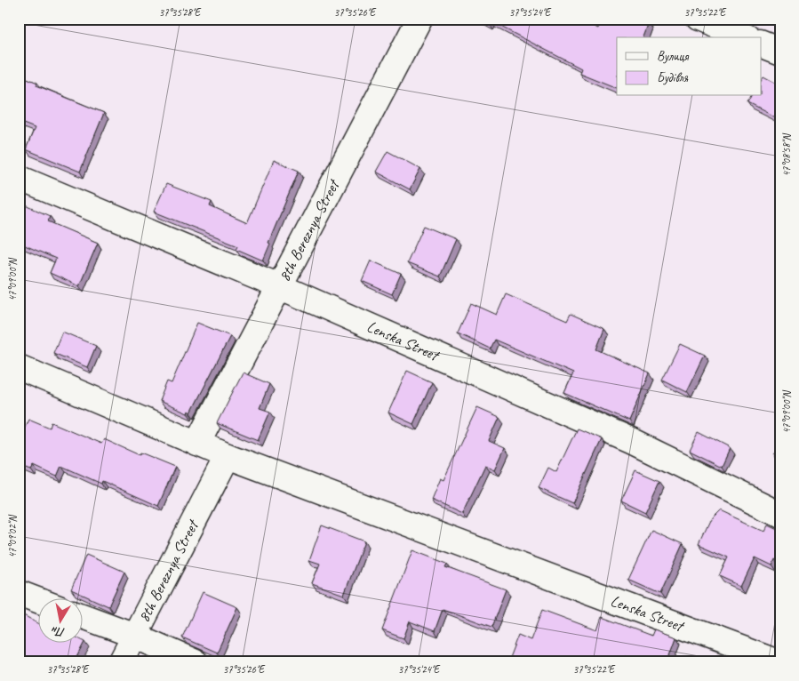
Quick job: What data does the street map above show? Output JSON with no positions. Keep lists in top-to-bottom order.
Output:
{
  "streets": {
    "street": ["8th Bereznya Street", "Lenska Street"]
  },
  "crossings": [
    ["8th Bereznya Street", "Lenska Street"]
  ],
  "legend": ["Вулиця", "Будівля"],
  "north": "bottom",
  "coordinates": [
    "37°35'28\"E",
    "37°35'26\"E",
    "37°35'24\"E",
    "37°35'22\"E",
    "47°08'58\"N",
    "47°09'00\"N",
    "47°09'02\"N"
  ]
}
